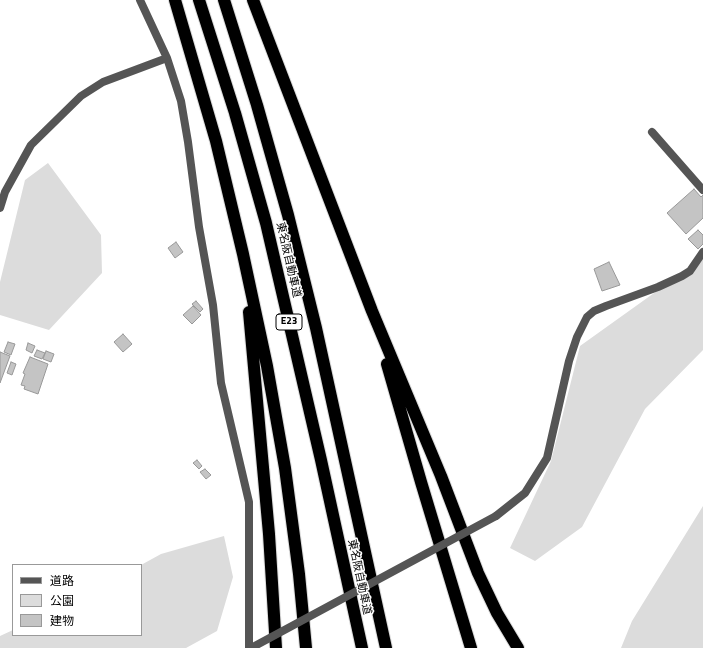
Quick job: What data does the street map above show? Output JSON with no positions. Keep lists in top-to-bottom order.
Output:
{
  "streets": {
    "highway": ["東名阪自動車道", "E23"]
  },
  "legend": ["道路", "公園", "建物"]
}
